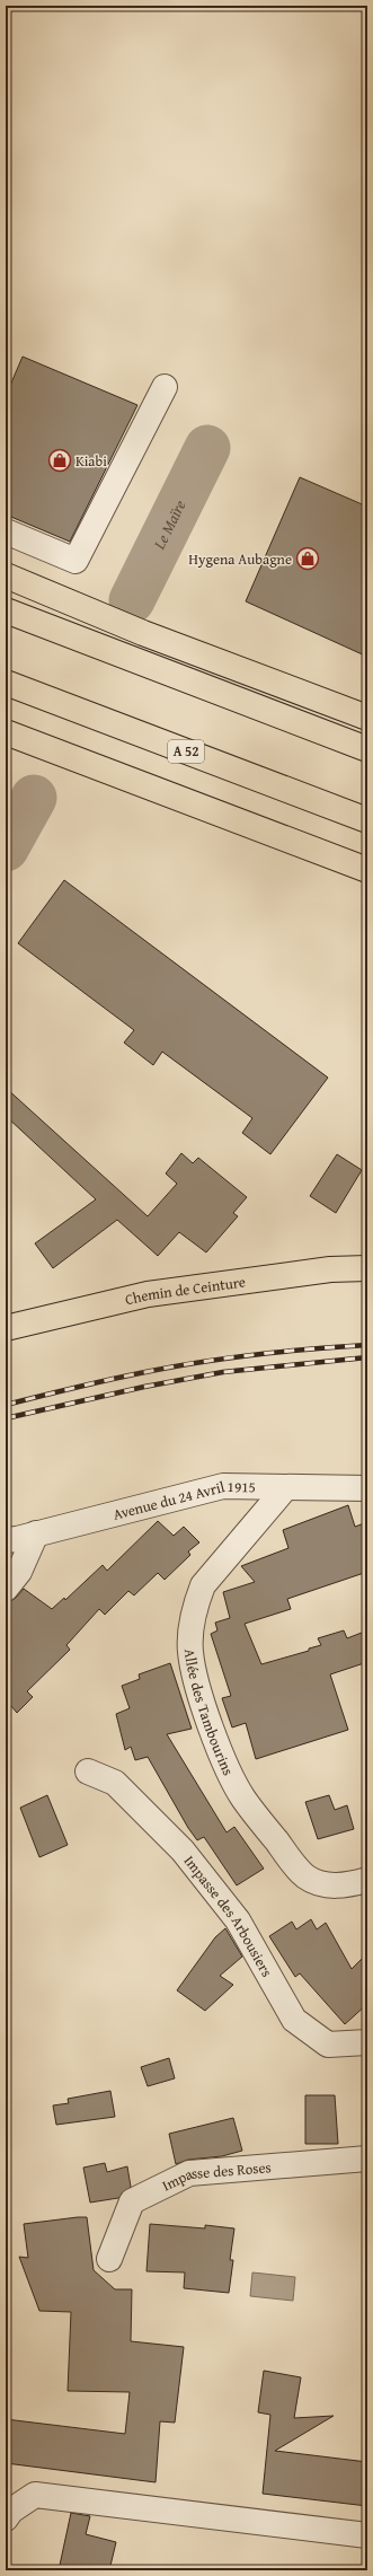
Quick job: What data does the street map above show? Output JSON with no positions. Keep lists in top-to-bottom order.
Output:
{
  "streets": {
    "main road": ["A 52", "Chemin de Ceinture"],
    "street": [
      "Avenue du 24 Avril 1915",
      "Allée des Tambourins",
      "Impasse des Arbousiers",
      "Impasse des Roses"
    ]
  },
  "crossings": [
    ["Avenue du 24 Avril 1915", "Allée des Tambourins"]
  ],
  "water": ["Le Maïre"],
  "places": {
    "shop": ["Kiabi", "Hygena Aubagne"]
  }
}
